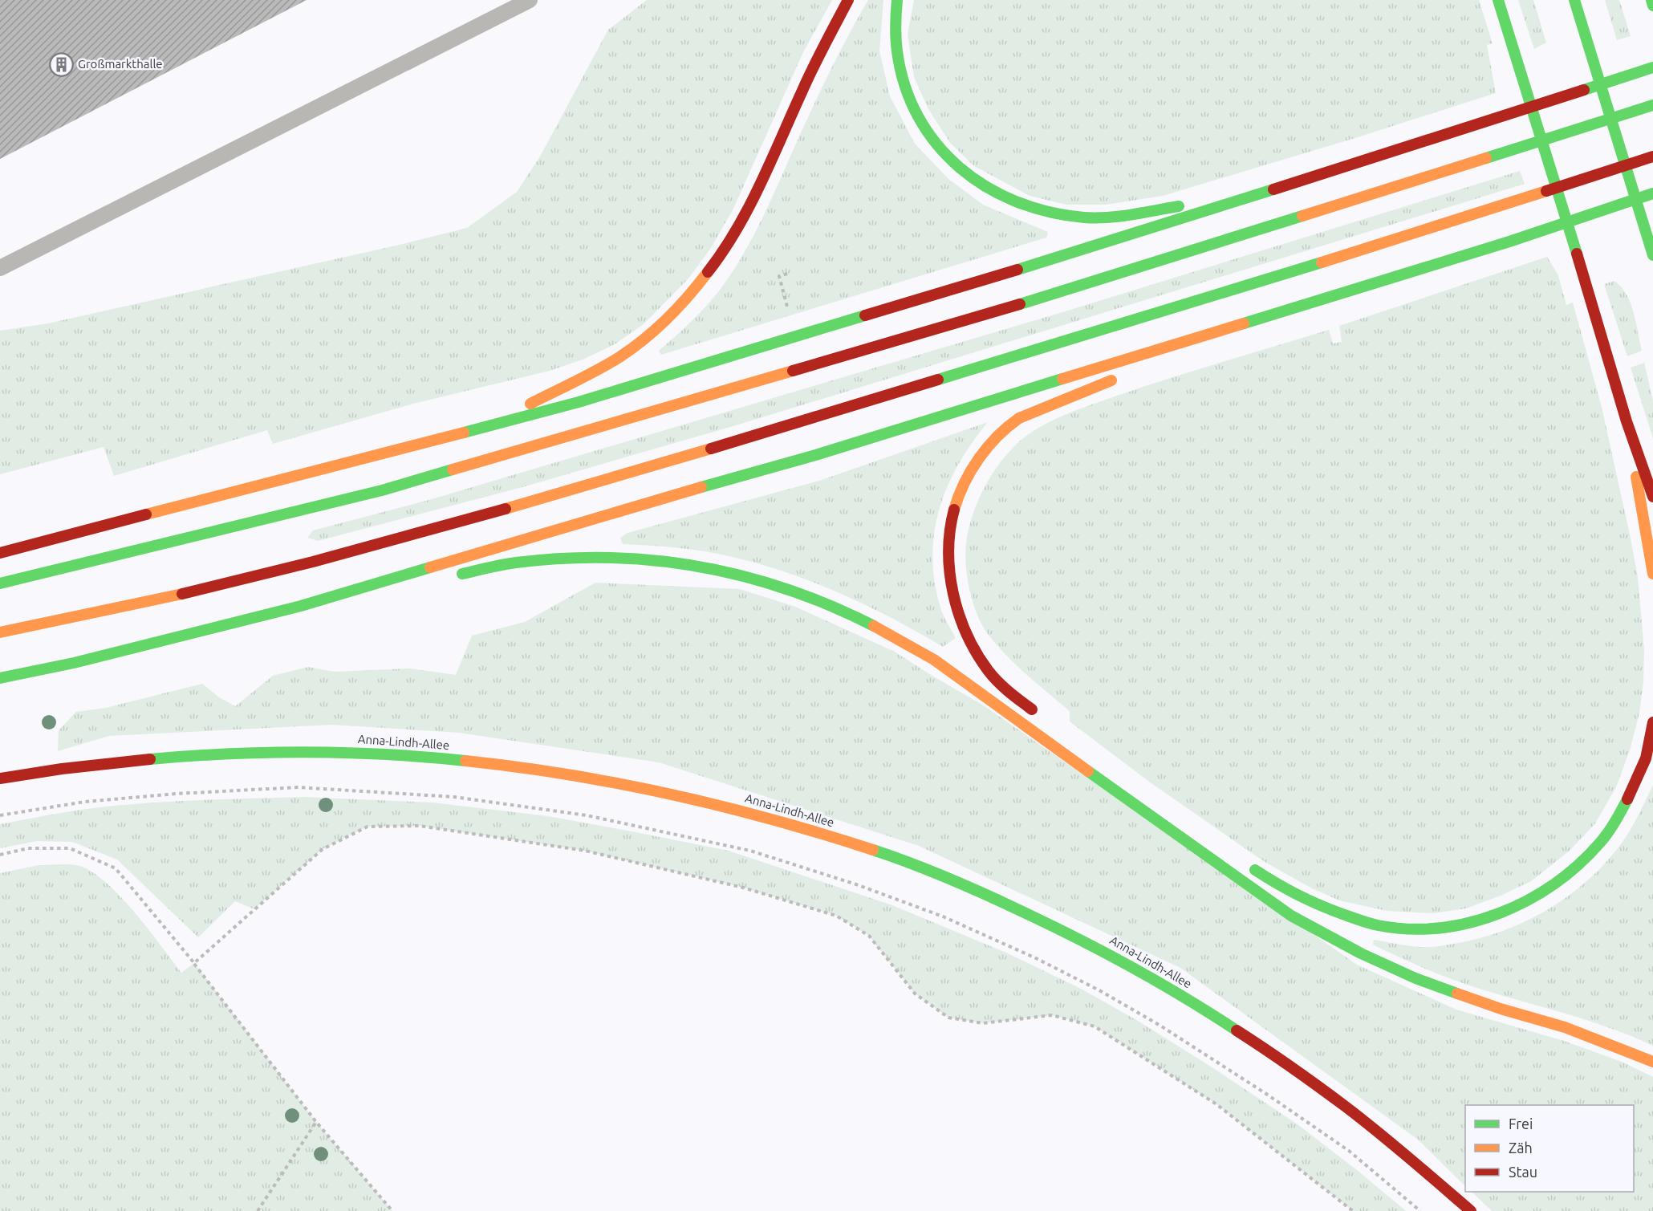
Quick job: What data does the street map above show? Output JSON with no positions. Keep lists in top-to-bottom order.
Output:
{
  "streets": {
    "main road": ["Anna-Lindh-Allee"]
  },
  "places": {
    "building": ["Großmarkthalle"]
  },
  "legend": ["Frei", "Zäh", "Stau"]
}
